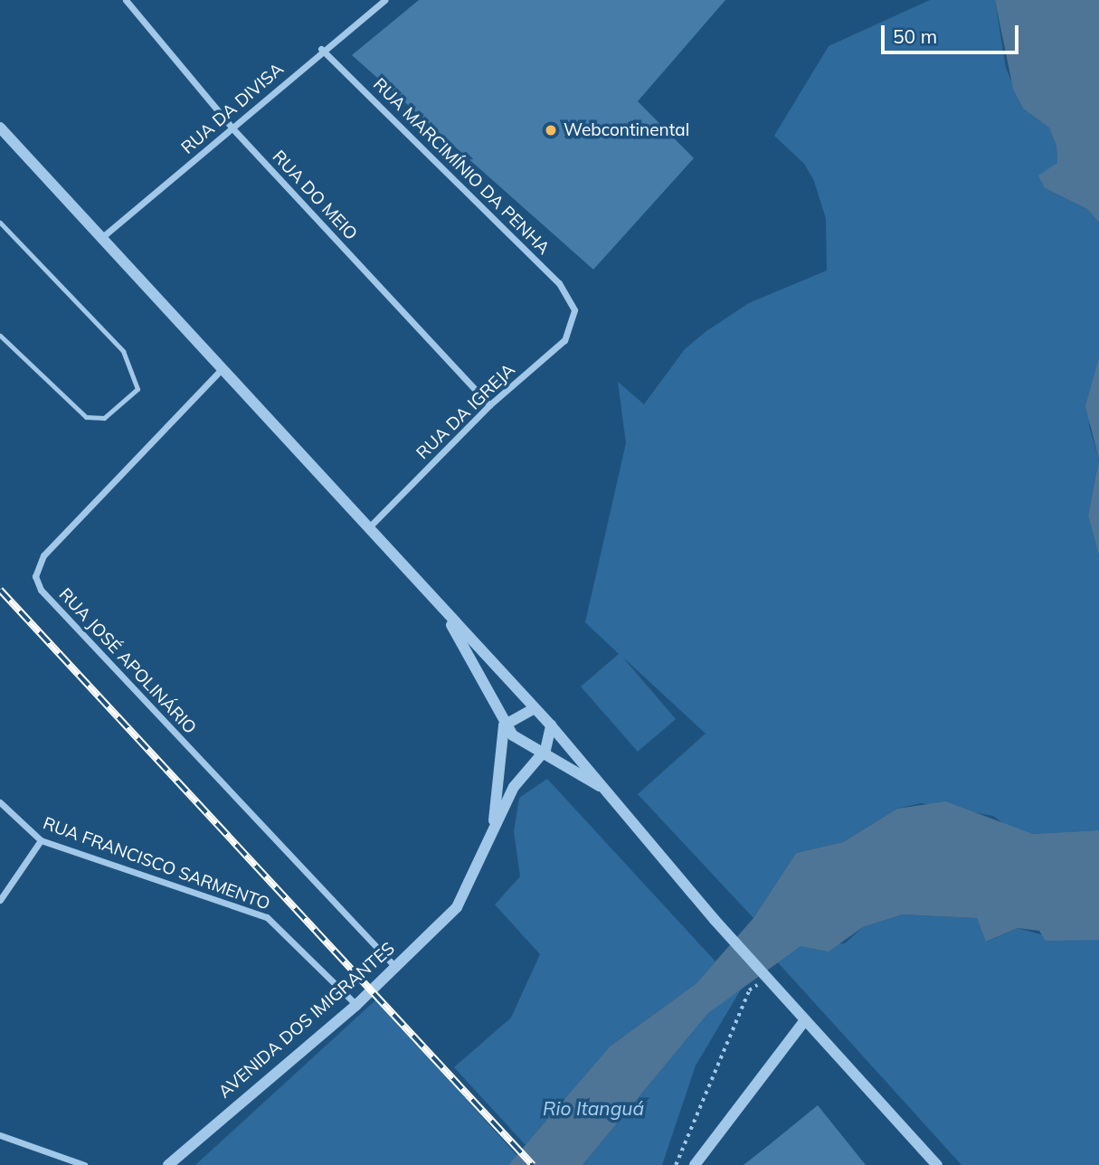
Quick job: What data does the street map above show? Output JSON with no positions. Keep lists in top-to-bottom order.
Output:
{
  "streets": {
    "street": [
      "RUA DA DIVISA",
      "RUA MARCIMÍNIO DA PENHA",
      "RUA DO MEIO",
      "RUA DA IGREJA",
      "RUA JOSÉ APOLINÁRIO",
      "RUA FRANCISCO SARMENTO",
      "AVENIDA DOS IMIGRANTES"
    ]
  },
  "crossings": [
    ["RUA DA DIVISA", "RUA MARCIMÍNIO DA PENHA"],
    ["RUA DA DIVISA", "RUA DO MEIO"],
    ["RUA MARCIMÍNIO DA PENHA", "RUA DA IGREJA"],
    ["RUA DO MEIO", "RUA DA IGREJA"],
    ["RUA JOSÉ APOLINÁRIO", "AVENIDA DOS IMIGRANTES"],
    ["RUA FRANCISCO SARMENTO", "AVENIDA DOS IMIGRANTES"]
  ],
  "water": ["Rio Itanguá"],
  "places": ["Webcontinental"],
  "scale_bar": "50 m"
}
